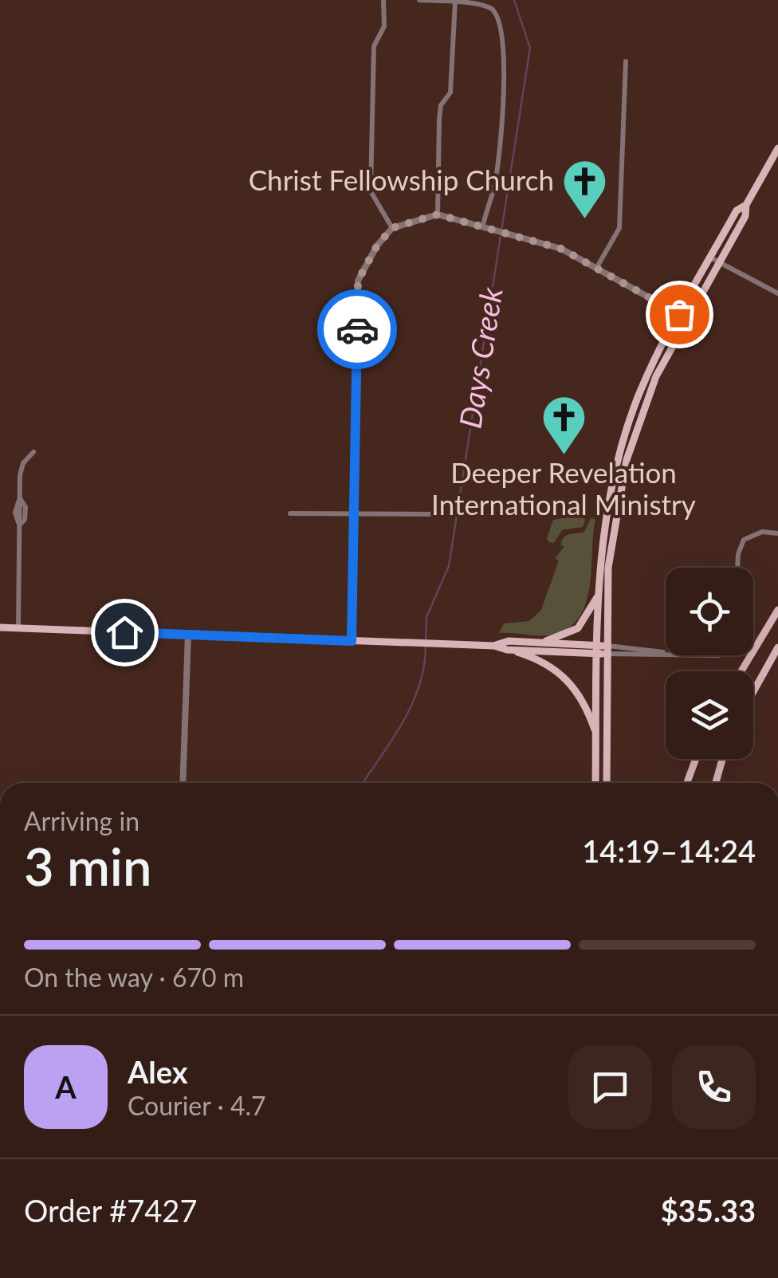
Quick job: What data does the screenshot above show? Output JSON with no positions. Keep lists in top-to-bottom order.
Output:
{
  "water": ["Days Creek"],
  "places": {
    "church": ["Christ Fellowship Church", "Deeper Revelation International Ministry"]
  },
  "page": {
    "heading": ["3 min", "Arriving in", "14:19–14:24"],
    "panel": [
      "Alex",
      "Courier · 4.7",
      "Order #7427",
      "$35.33"
    ],
    "bar": "On the way · 670 m",
    "round": "A"
  }
}
